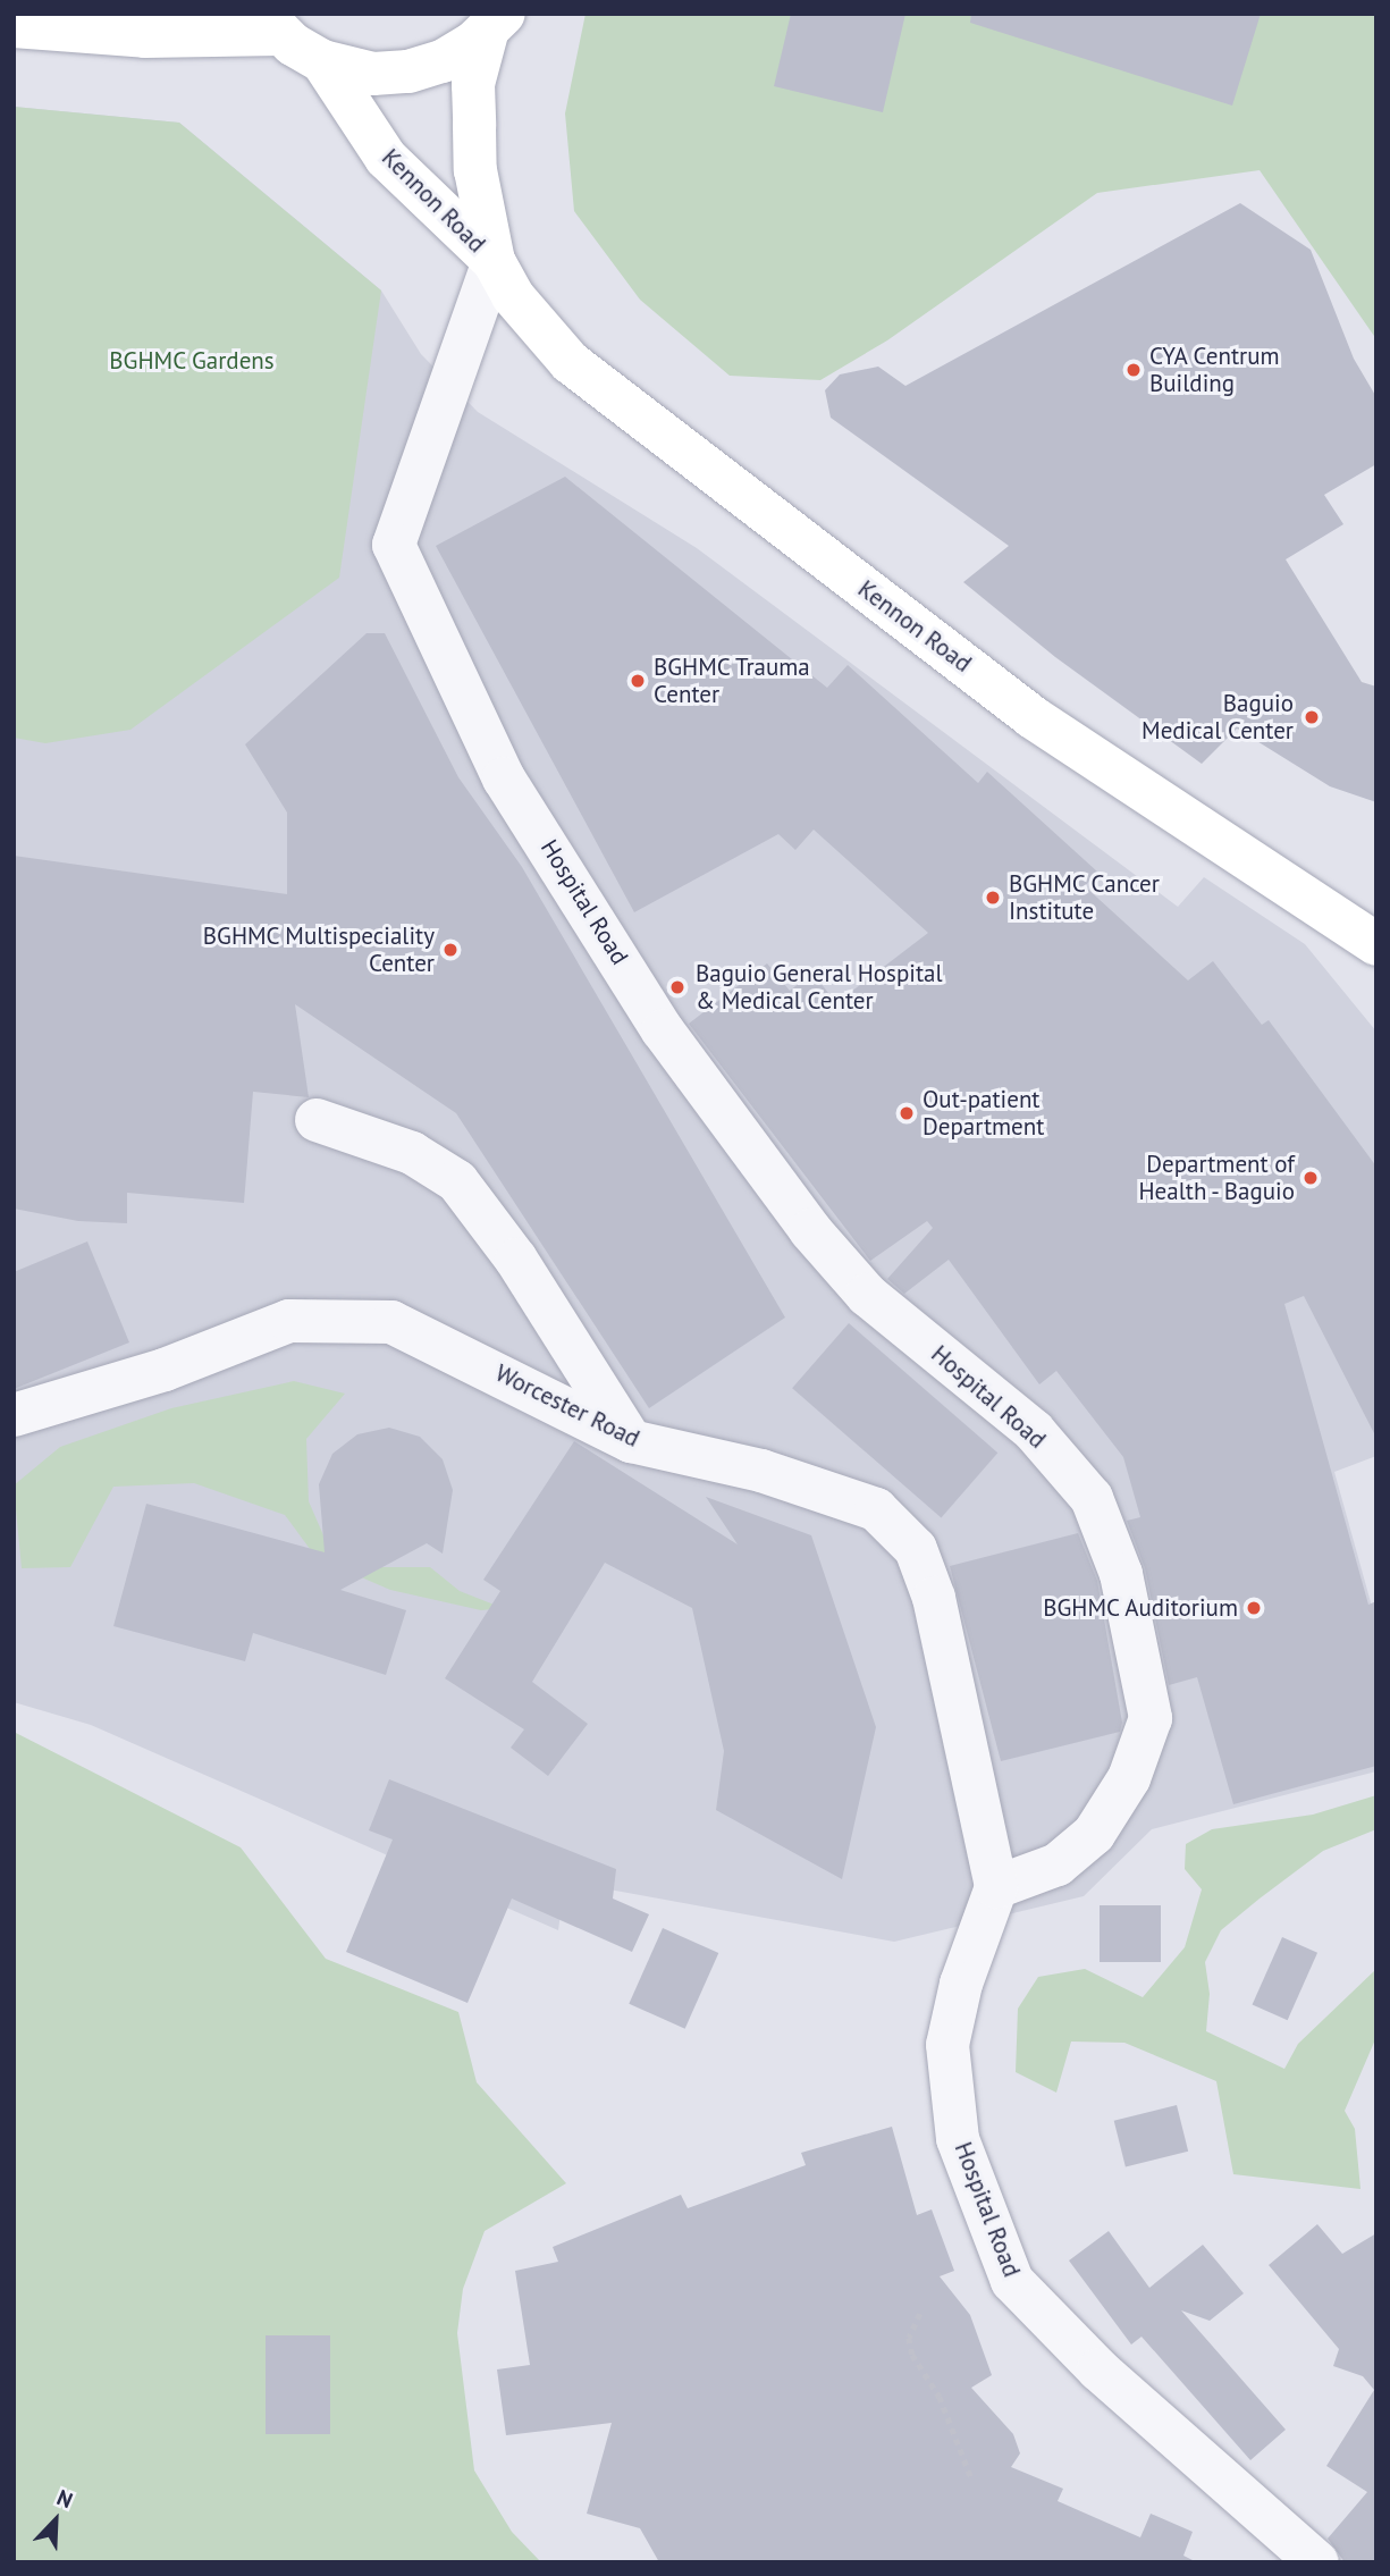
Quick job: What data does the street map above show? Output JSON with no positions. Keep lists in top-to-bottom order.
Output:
{
  "streets": {
    "main road": ["Kennon Road"],
    "street": ["Hospital Road", "Worcester Road"]
  },
  "crossings": [
    ["Kennon Road", "Hospital Road"],
    ["Hospital Road", "Worcester Road"]
  ],
  "parks": ["BGHMC Gardens"],
  "places": [
    "CYA Centrum Building",
    "BGHMC Trauma Center",
    "Baguio Medical Center",
    "BGHMC Cancer Institute",
    "BGHMC Multispeciality Center",
    "Baguio General Hospital & Medical Center",
    "Out-patient Department",
    "Department of Health - Baguio",
    "BGHMC Auditorium"
  ],
  "north": "top right"
}
